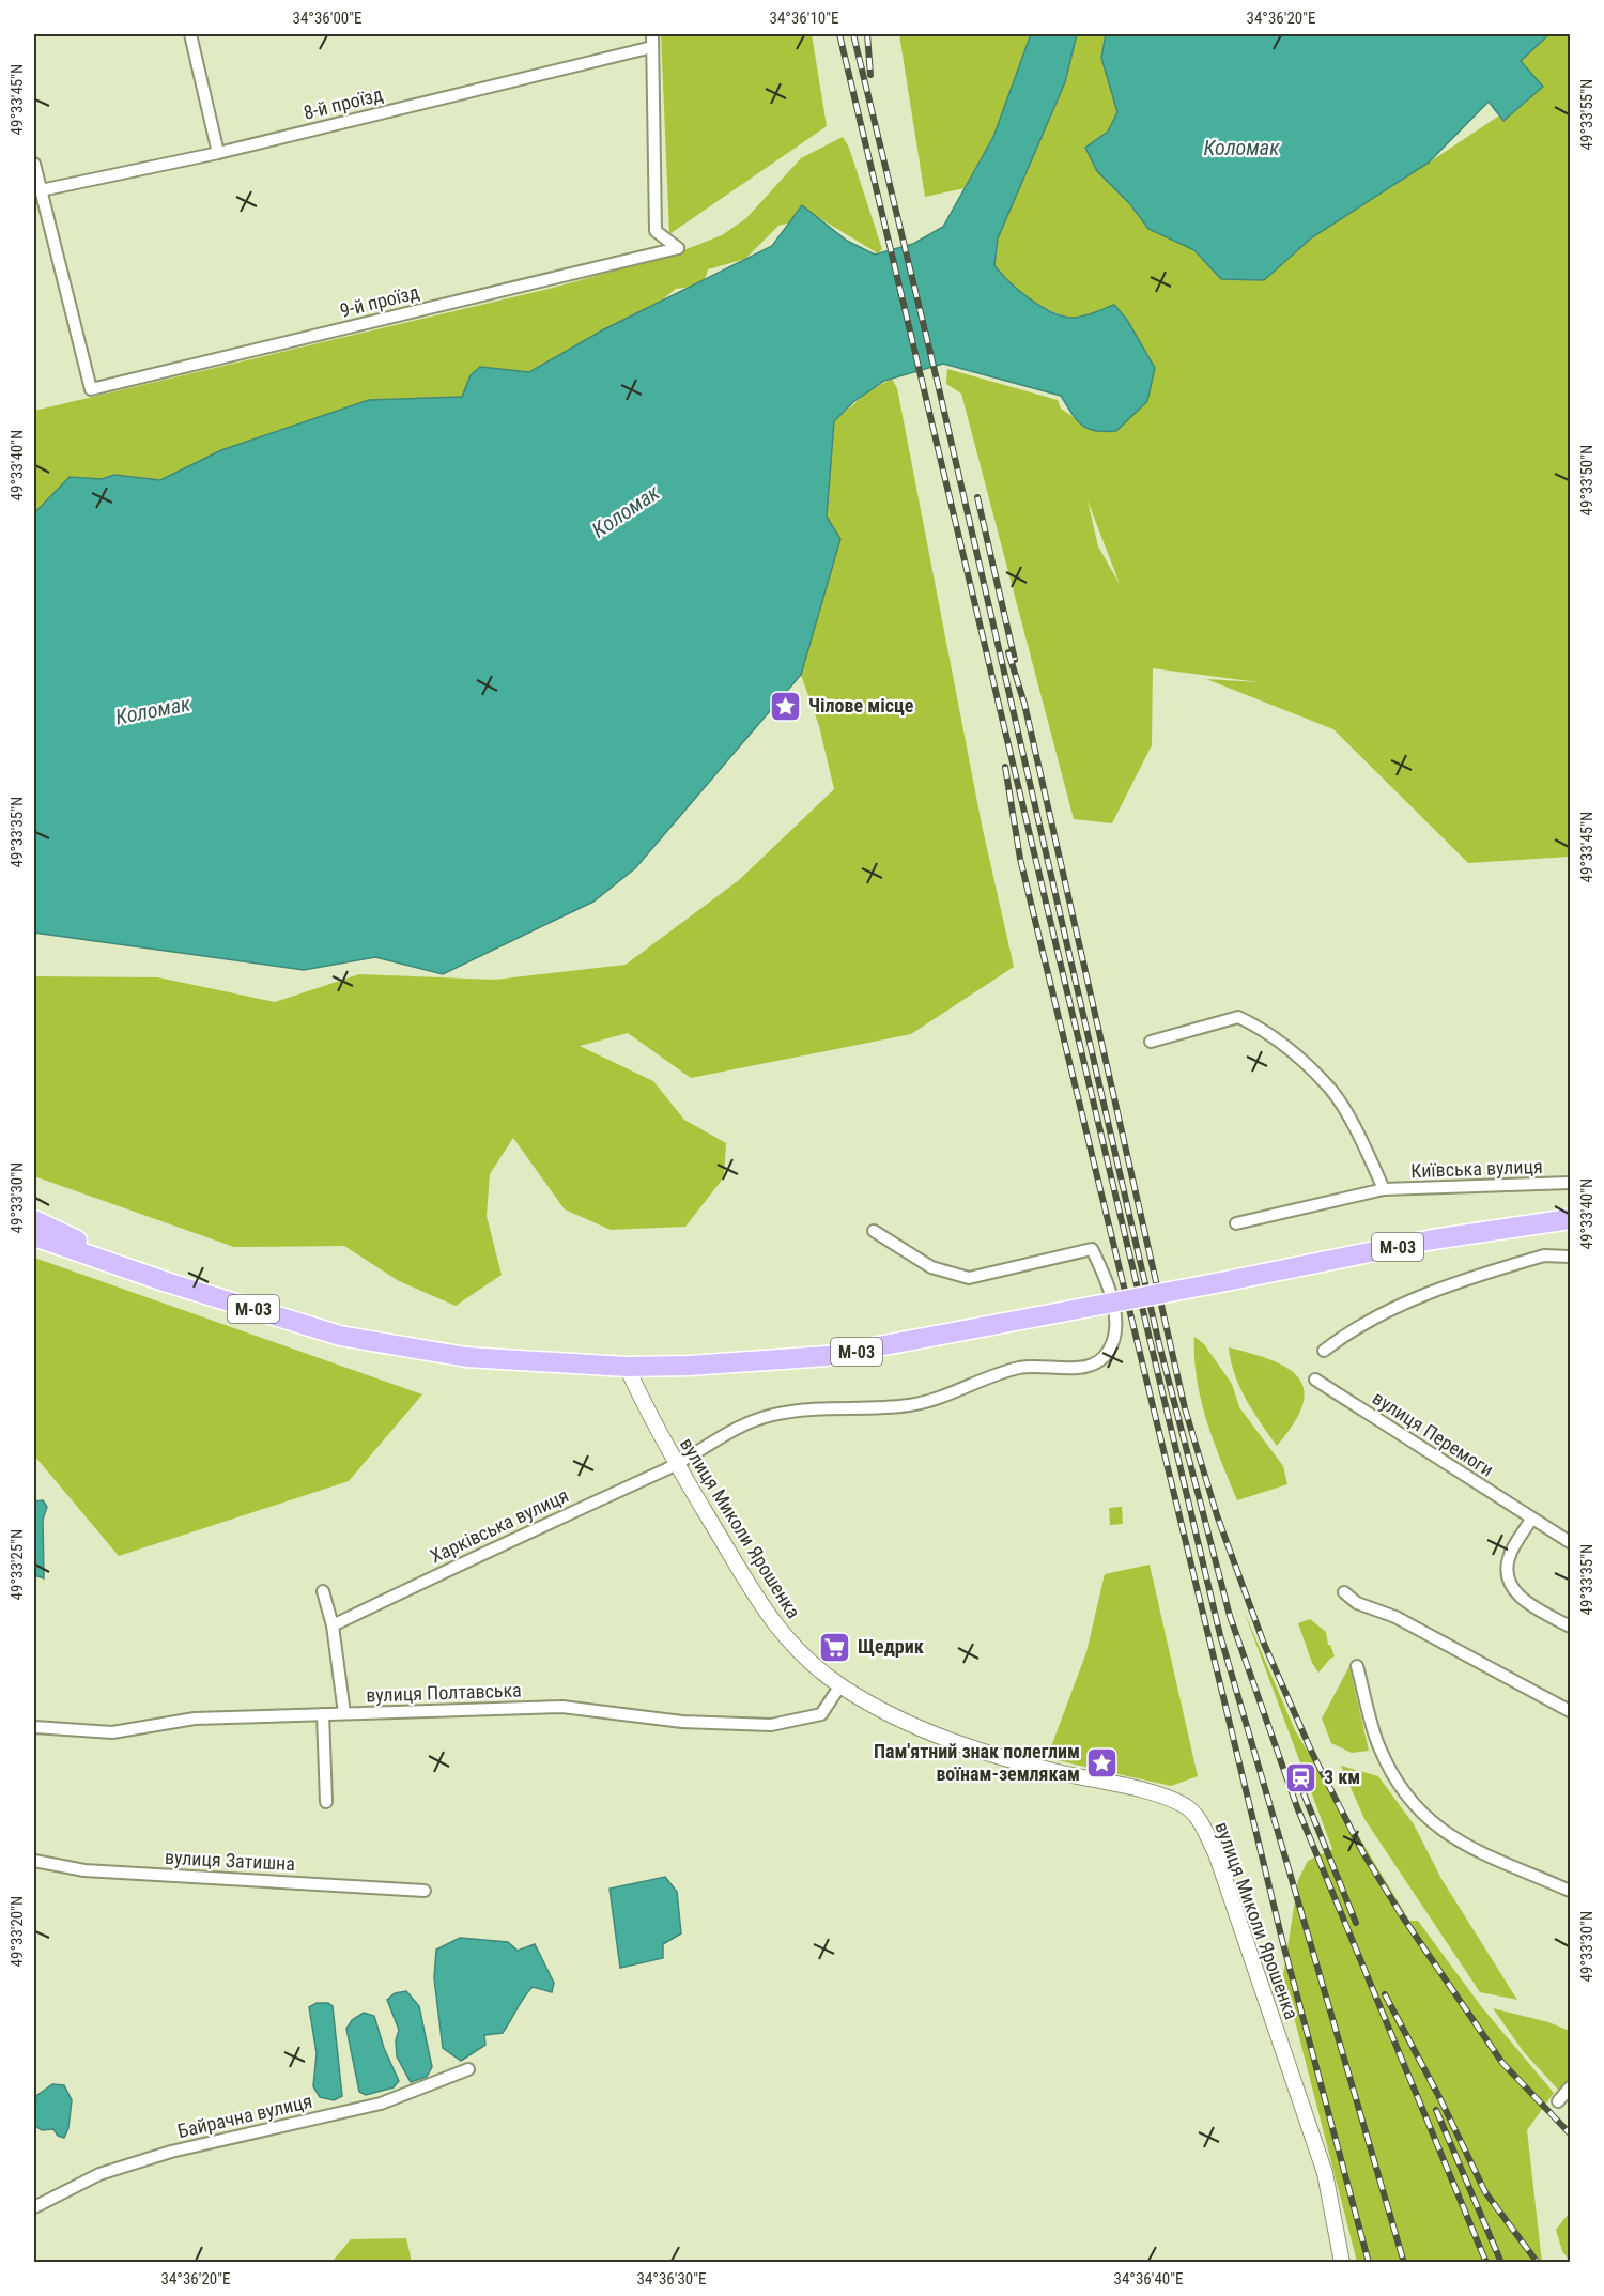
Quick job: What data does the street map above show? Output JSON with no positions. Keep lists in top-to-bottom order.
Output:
{
  "streets": {
    "highway": ["М-03"],
    "street": [
      "8-й проїзд",
      "9-й проїзд",
      "Київська вулиця",
      "вулиця Перемоги",
      "Харківська вулиця",
      "вулиця Миколи Ярошенка",
      "вулиця Полтавська",
      "вулиця Затишна",
      "Байрачна вулиця"
    ]
  },
  "crossings": [
    ["8-й проїзд", "9-й проїзд"],
    ["М-03", "вулиця Миколи Ярошенка"],
    ["Харківська вулиця", "вулиця Миколи Ярошенка"],
    ["вулиця Миколи Ярошенка", "вулиця Полтавська"]
  ],
  "water": ["Коломак"],
  "places": {
    "place": ["Чілове місце", "Пам'ятний знак полеглим воїнам-землякам"],
    "supermarket": ["Щедрик"],
    "station": ["3 км"]
  },
  "coordinates": [
    "34°36'00\"E",
    "34°36'10\"E",
    "34°36'20\"E",
    "49°33'45\"N",
    "49°33'55\"N",
    "49°33'40\"N",
    "49°33'50\"N",
    "49°33'35\"N",
    "49°33'30\"N",
    "49°33'25\"N",
    "49°33'20\"N",
    "34°36'30\"E",
    "34°36'40\"E"
  ]
}
